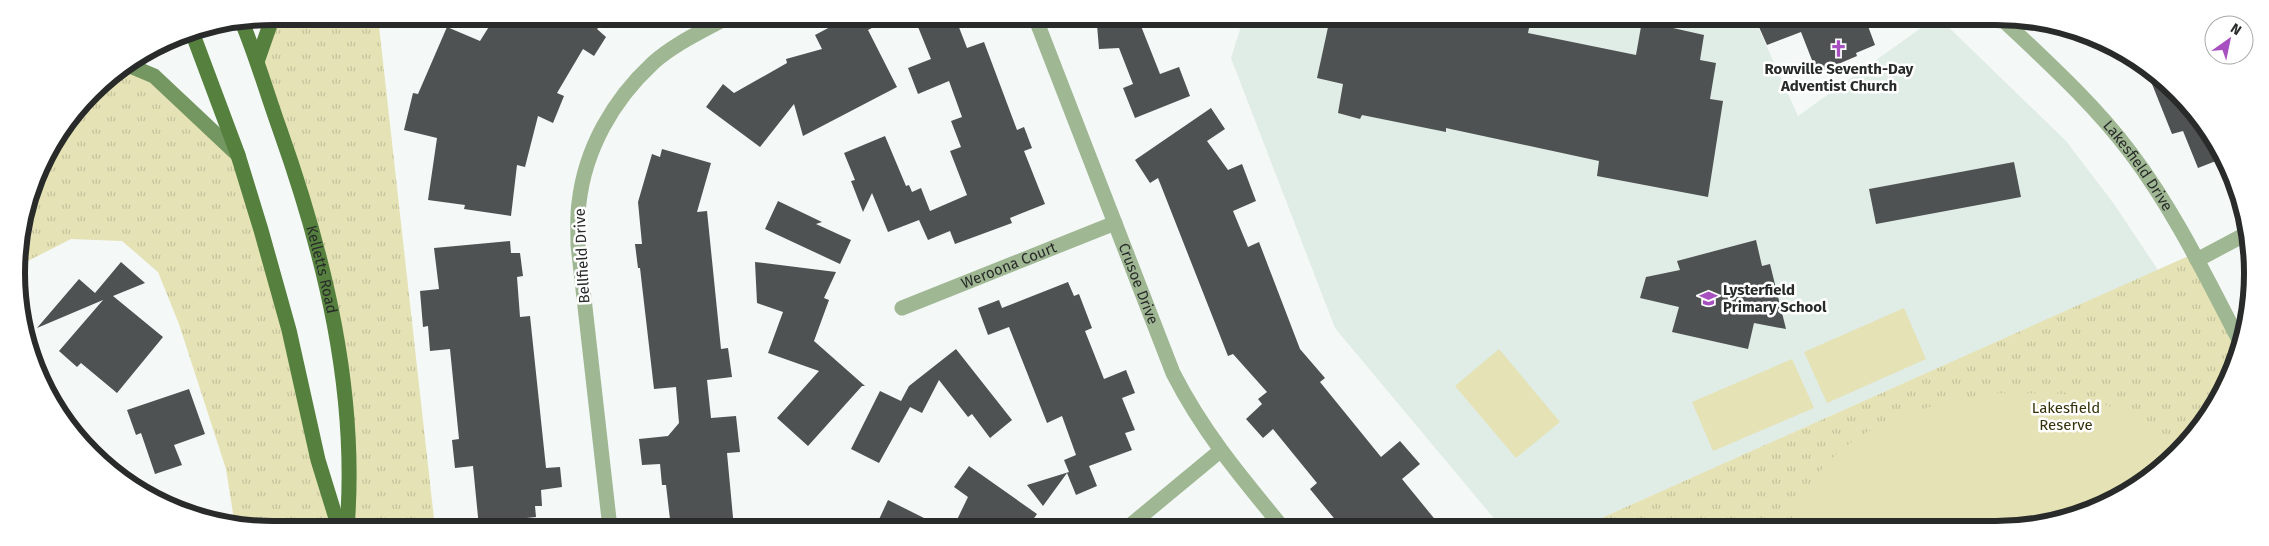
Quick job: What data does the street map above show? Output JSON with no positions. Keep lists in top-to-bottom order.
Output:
{
  "streets": {
    "main road": ["Kelletts Road"],
    "street": [
      "Lakesfield Drive",
      "Bellfield Drive",
      "Weroona Court",
      "Crusoe Drive"
    ]
  },
  "crossings": [
    ["Weroona Court", "Crusoe Drive"]
  ],
  "parks": ["Lakesfield Reserve"],
  "places": {
    "church": ["Rowville Seventh-Day Adventist Church"],
    "school or university": ["Lysterfield Primary School"]
  },
  "north": "top right"
}
